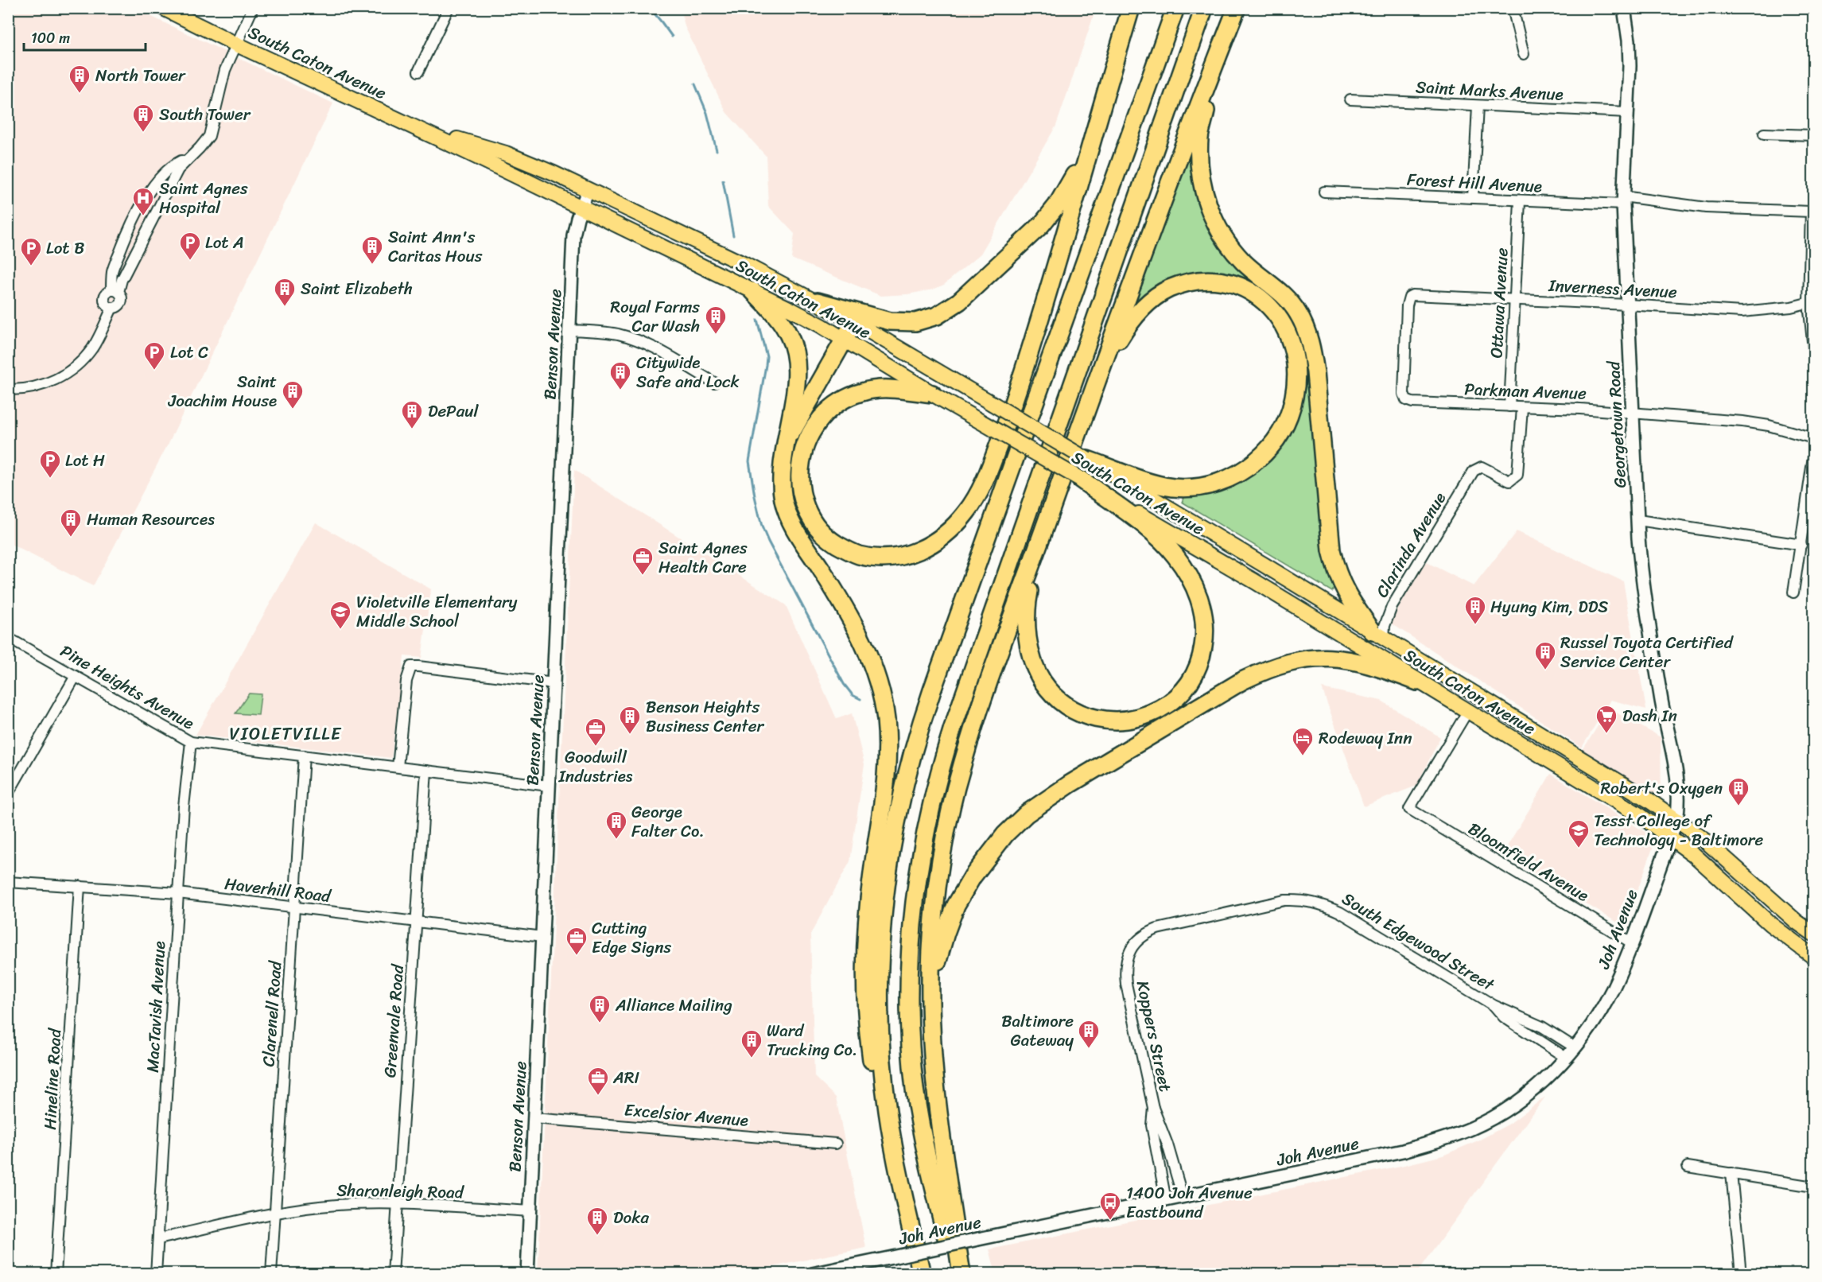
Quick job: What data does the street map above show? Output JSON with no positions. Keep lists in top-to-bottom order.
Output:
{
  "streets": {
    "main road": ["South Caton Avenue"],
    "street": [
      "Saint Marks Avenue",
      "Forest Hill Avenue",
      "Inverness Avenue",
      "Ottawa Avenue",
      "Benson Avenue",
      "Parkman Avenue",
      "Georgetown Road",
      "Clarinda Avenue",
      "Pine Heights Avenue",
      "Bloomfield Avenue",
      "Haverhill Road",
      "Joh Avenue",
      "South Edgewood Street",
      "MacTavish Avenue",
      "Clarenell Road",
      "Greenvale Road",
      "Koppers Street",
      "Hineline Road",
      "Excelsior Avenue",
      "Sharonleigh Road"
    ]
  },
  "crossings": [
    ["South Caton Avenue", "Benson Avenue"],
    ["South Caton Avenue", "Georgetown Road"],
    ["South Caton Avenue", "Clarinda Avenue"],
    ["South Caton Avenue", "Bloomfield Avenue"],
    ["South Caton Avenue", "Joh Avenue"],
    ["Saint Marks Avenue", "Georgetown Road"],
    ["Forest Hill Avenue", "Inverness Avenue"],
    ["Forest Hill Avenue", "Ottawa Avenue"],
    ["Forest Hill Avenue", "Georgetown Road"],
    ["Inverness Avenue", "Ottawa Avenue"],
    ["Inverness Avenue", "Parkman Avenue"],
    ["Inverness Avenue", "Georgetown Road"],
    ["Ottawa Avenue", "Parkman Avenue"],
    ["Benson Avenue", "Pine Heights Avenue"],
    ["Benson Avenue", "Haverhill Road"],
    ["Benson Avenue", "Excelsior Avenue"],
    ["Benson Avenue", "Sharonleigh Road"],
    ["Parkman Avenue", "Georgetown Road"],
    ["Parkman Avenue", "Clarinda Avenue"],
    ["Georgetown Road", "Joh Avenue"],
    ["Pine Heights Avenue", "MacTavish Avenue"],
    ["Pine Heights Avenue", "Clarenell Road"],
    ["Pine Heights Avenue", "Greenvale Road"],
    ["Bloomfield Avenue", "Joh Avenue"],
    ["Haverhill Road", "MacTavish Avenue"],
    ["Haverhill Road", "Clarenell Road"],
    ["Haverhill Road", "Greenvale Road"],
    ["Haverhill Road", "Hineline Road"],
    ["Joh Avenue", "South Edgewood Street"],
    ["Joh Avenue", "Koppers Street"],
    ["South Edgewood Street", "Koppers Street"],
    ["MacTavish Avenue", "Sharonleigh Road"],
    ["Clarenell Road", "Sharonleigh Road"],
    ["Greenvale Road", "Sharonleigh Road"]
  ],
  "districts": ["VIOLETVILLE"],
  "places": {
    "building": [
      "North Tower",
      "South Tower",
      "Saint Ann's Caritas Hous",
      "Saint Elizabeth",
      "Royal Farms Car Wash",
      "Citywide Safe and Lock",
      "Saint Joachim House",
      "DePaul",
      "Human Resources",
      "Hyung Kim, DDS",
      "Russel Toyota Certified Service Center",
      "Benson Heights Business Center",
      "Robert's Oxygen",
      "George Falter Co.",
      "Alliance Mailing",
      "Baltimore Gateway",
      "Ward Trucking Co.",
      "Doka"
    ],
    "hospital": ["Saint Agnes Hospital"],
    "parking": [
      "Lot A",
      "Lot B",
      "Lot C",
      "Lot H"
    ],
    "office": [
      "Saint Agnes Health Care",
      "Goodwill Industries",
      "Cutting Edge Signs",
      "ARI"
    ],
    "school or university": ["Violetville Elementary Middle School", "Tesst College of Technology - Baltimore"],
    "supermarket": ["Dash In"],
    "hotel": ["Rodeway Inn"],
    "bus stop": ["1400 Joh Avenue Eastbound"]
  },
  "scale_bar": "100 m"
}
